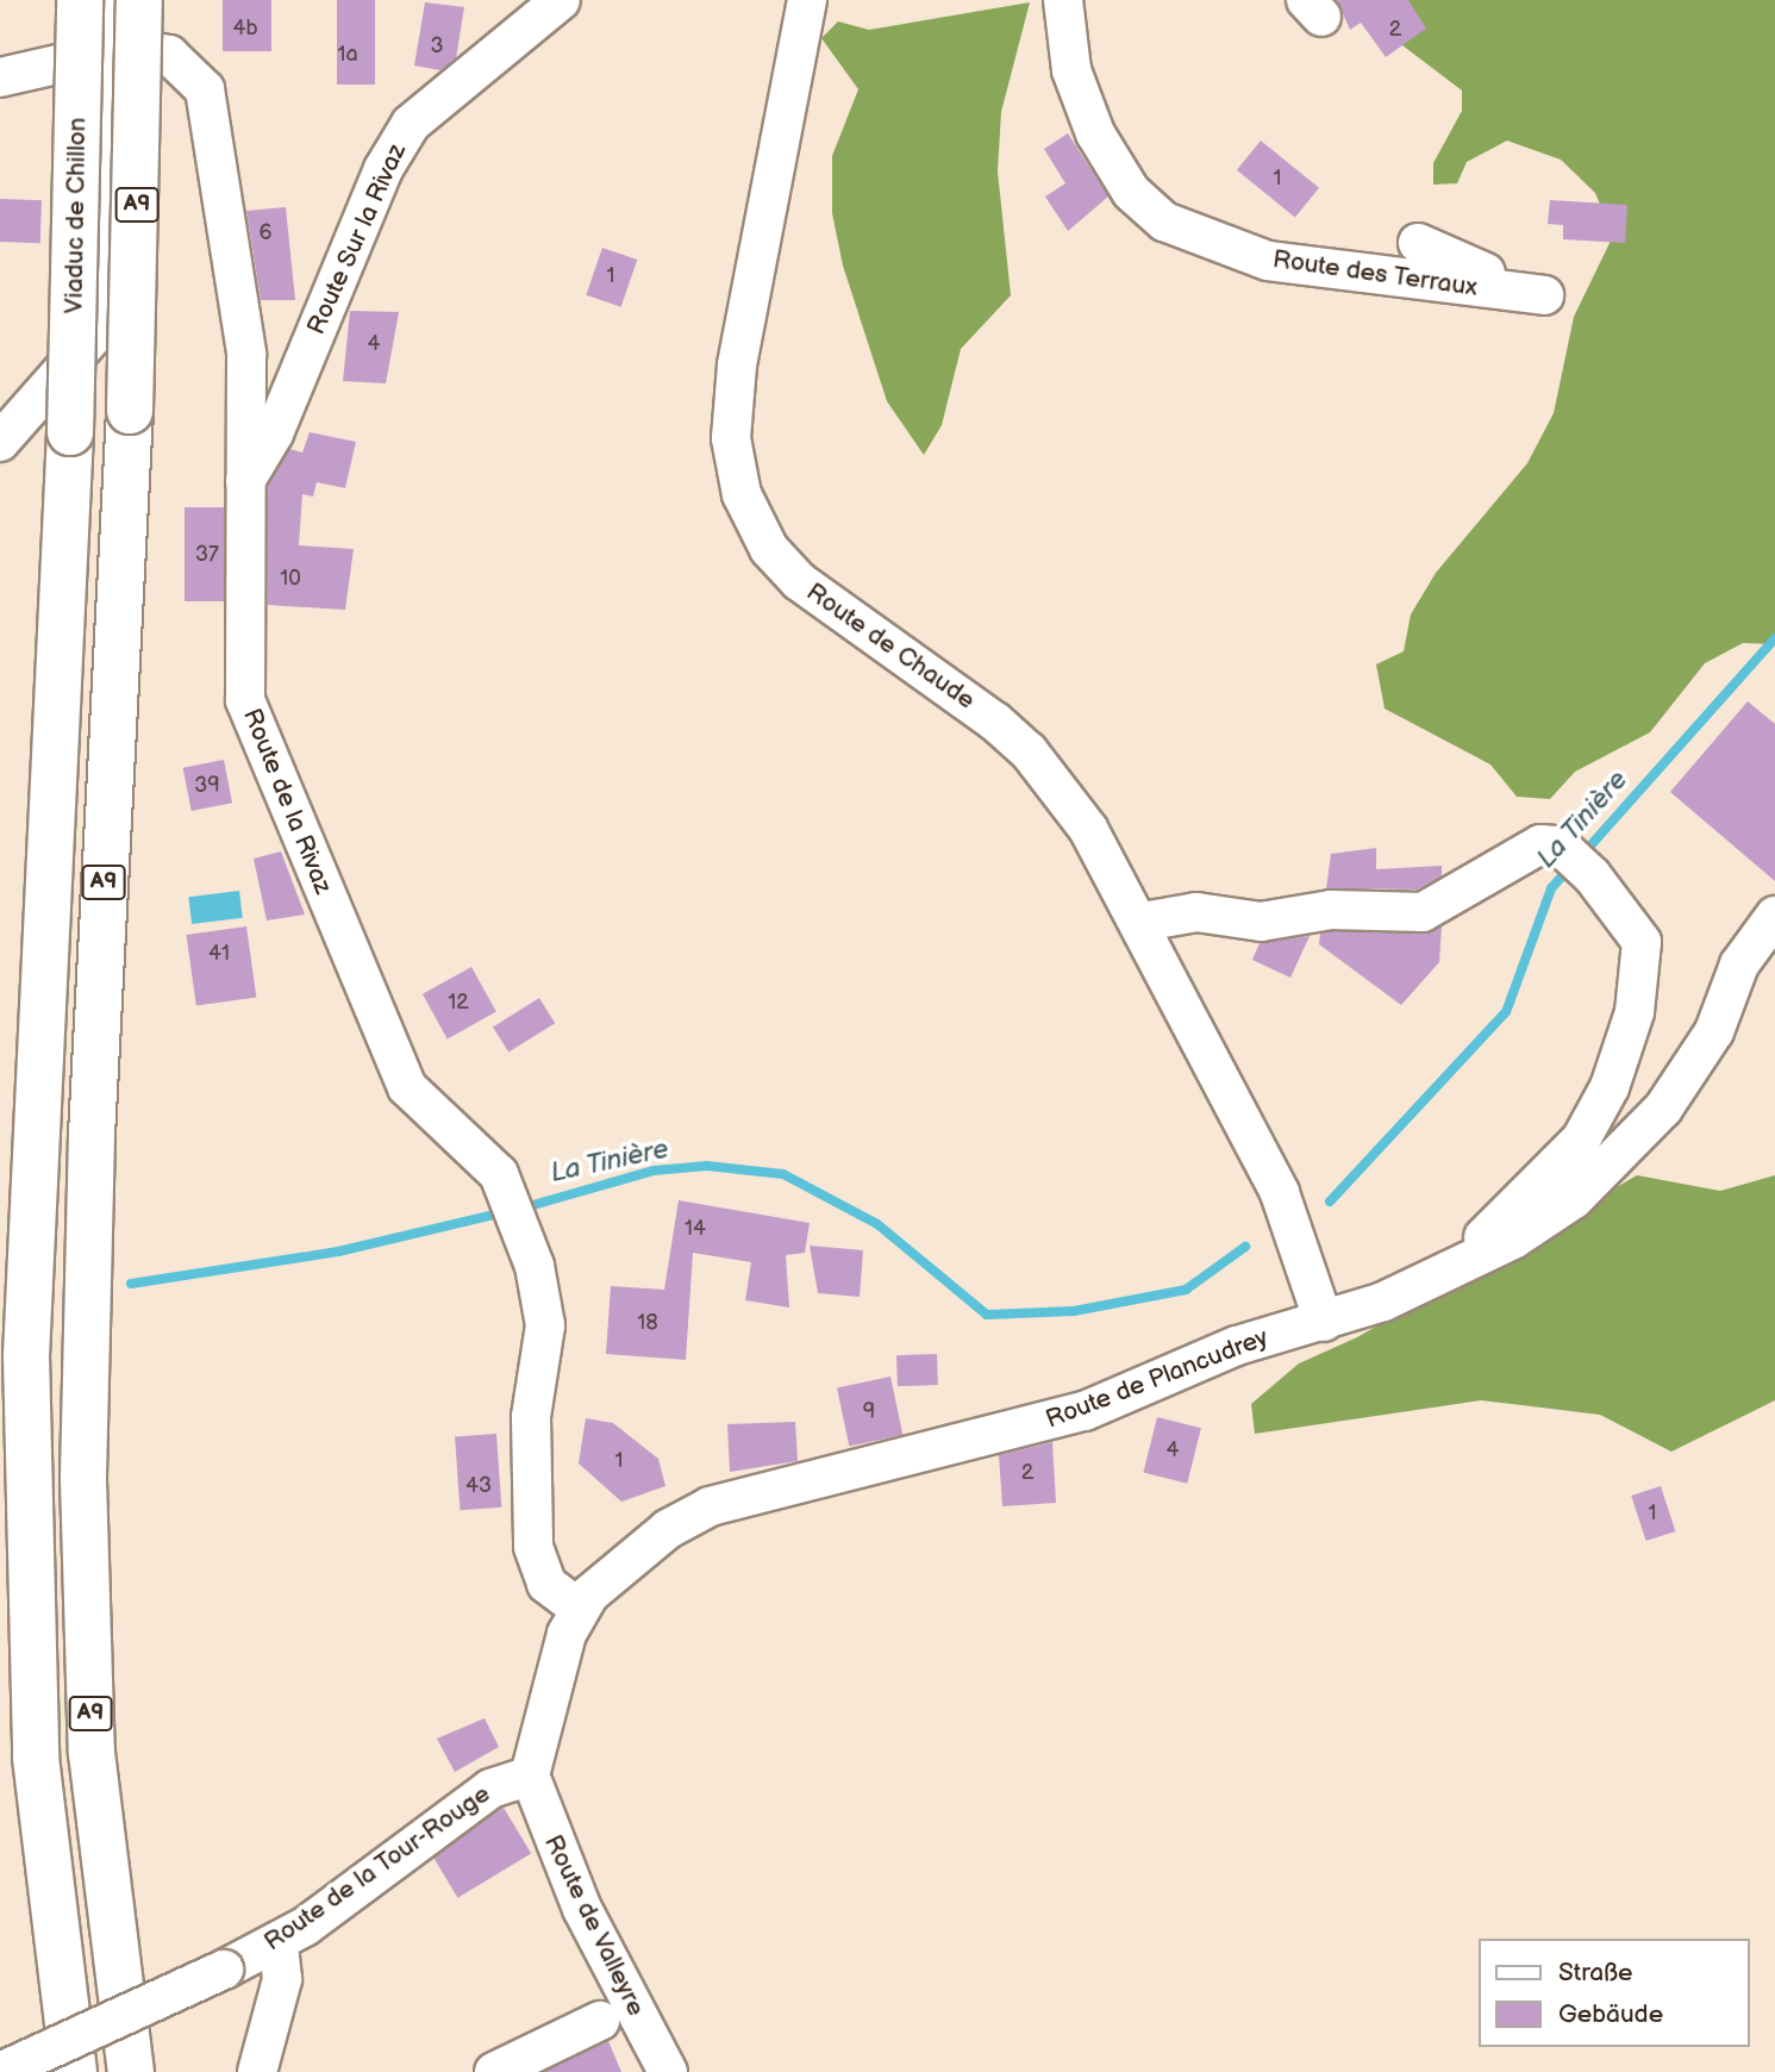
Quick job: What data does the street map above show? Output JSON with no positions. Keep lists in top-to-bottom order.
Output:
{
  "streets": {
    "highway": ["A9", "Viaduc de Chillon"],
    "street": [
      "Route Sur la Rivaz",
      "Route des Terraux",
      "Route de Chaude",
      "Route de la Rivaz",
      "Route de Plancudrey",
      "Route de la Tour-Rouge",
      "Route de Valleyre"
    ]
  },
  "crossings": [
    ["Route Sur la Rivaz", "Route de la Rivaz"],
    ["Route de Chaude", "Route de Plancudrey"],
    ["Route de la Rivaz", "Route de Plancudrey"],
    ["Route de Plancudrey", "Route de la Tour-Rouge"],
    ["Route de Plancudrey", "Route de Valleyre"],
    ["Route de la Tour-Rouge", "Route de Valleyre"]
  ],
  "water": ["La Tinière"],
  "house_numbers": [
    "4b",
    "2",
    "3",
    "1a",
    "1",
    "6",
    "1",
    "4",
    "37",
    "10",
    "39",
    "41",
    "12",
    "14",
    "18",
    "9",
    "4",
    "1",
    "2",
    "43",
    "1"
  ],
  "legend": ["Straße", "Gebäude"]
}
